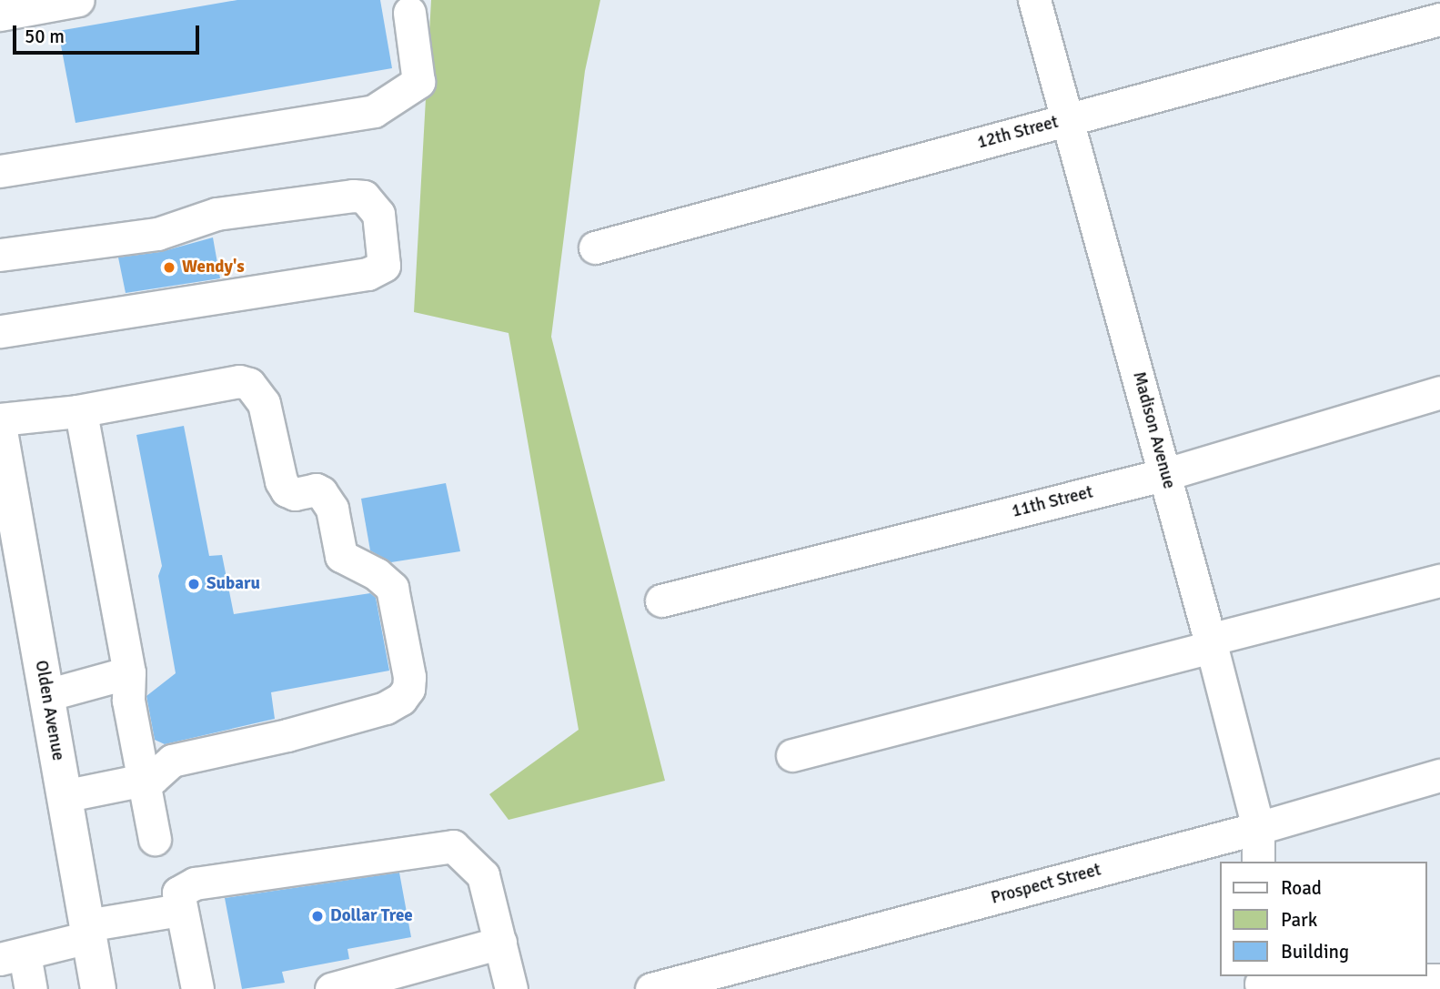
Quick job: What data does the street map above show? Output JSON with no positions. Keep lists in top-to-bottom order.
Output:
{
  "streets": {
    "main road": ["Olden Avenue"],
    "street": [
      "12th Street",
      "Madison Avenue",
      "11th Street",
      "Prospect Street"
    ]
  },
  "crossings": [
    ["12th Street", "Madison Avenue"],
    ["Madison Avenue", "11th Street"],
    ["Madison Avenue", "Prospect Street"]
  ],
  "places": ["Wendy's", "Subaru", "Dollar Tree"],
  "legend": ["Road", "Park", "Building"],
  "scale_bar": "50 m"
}
